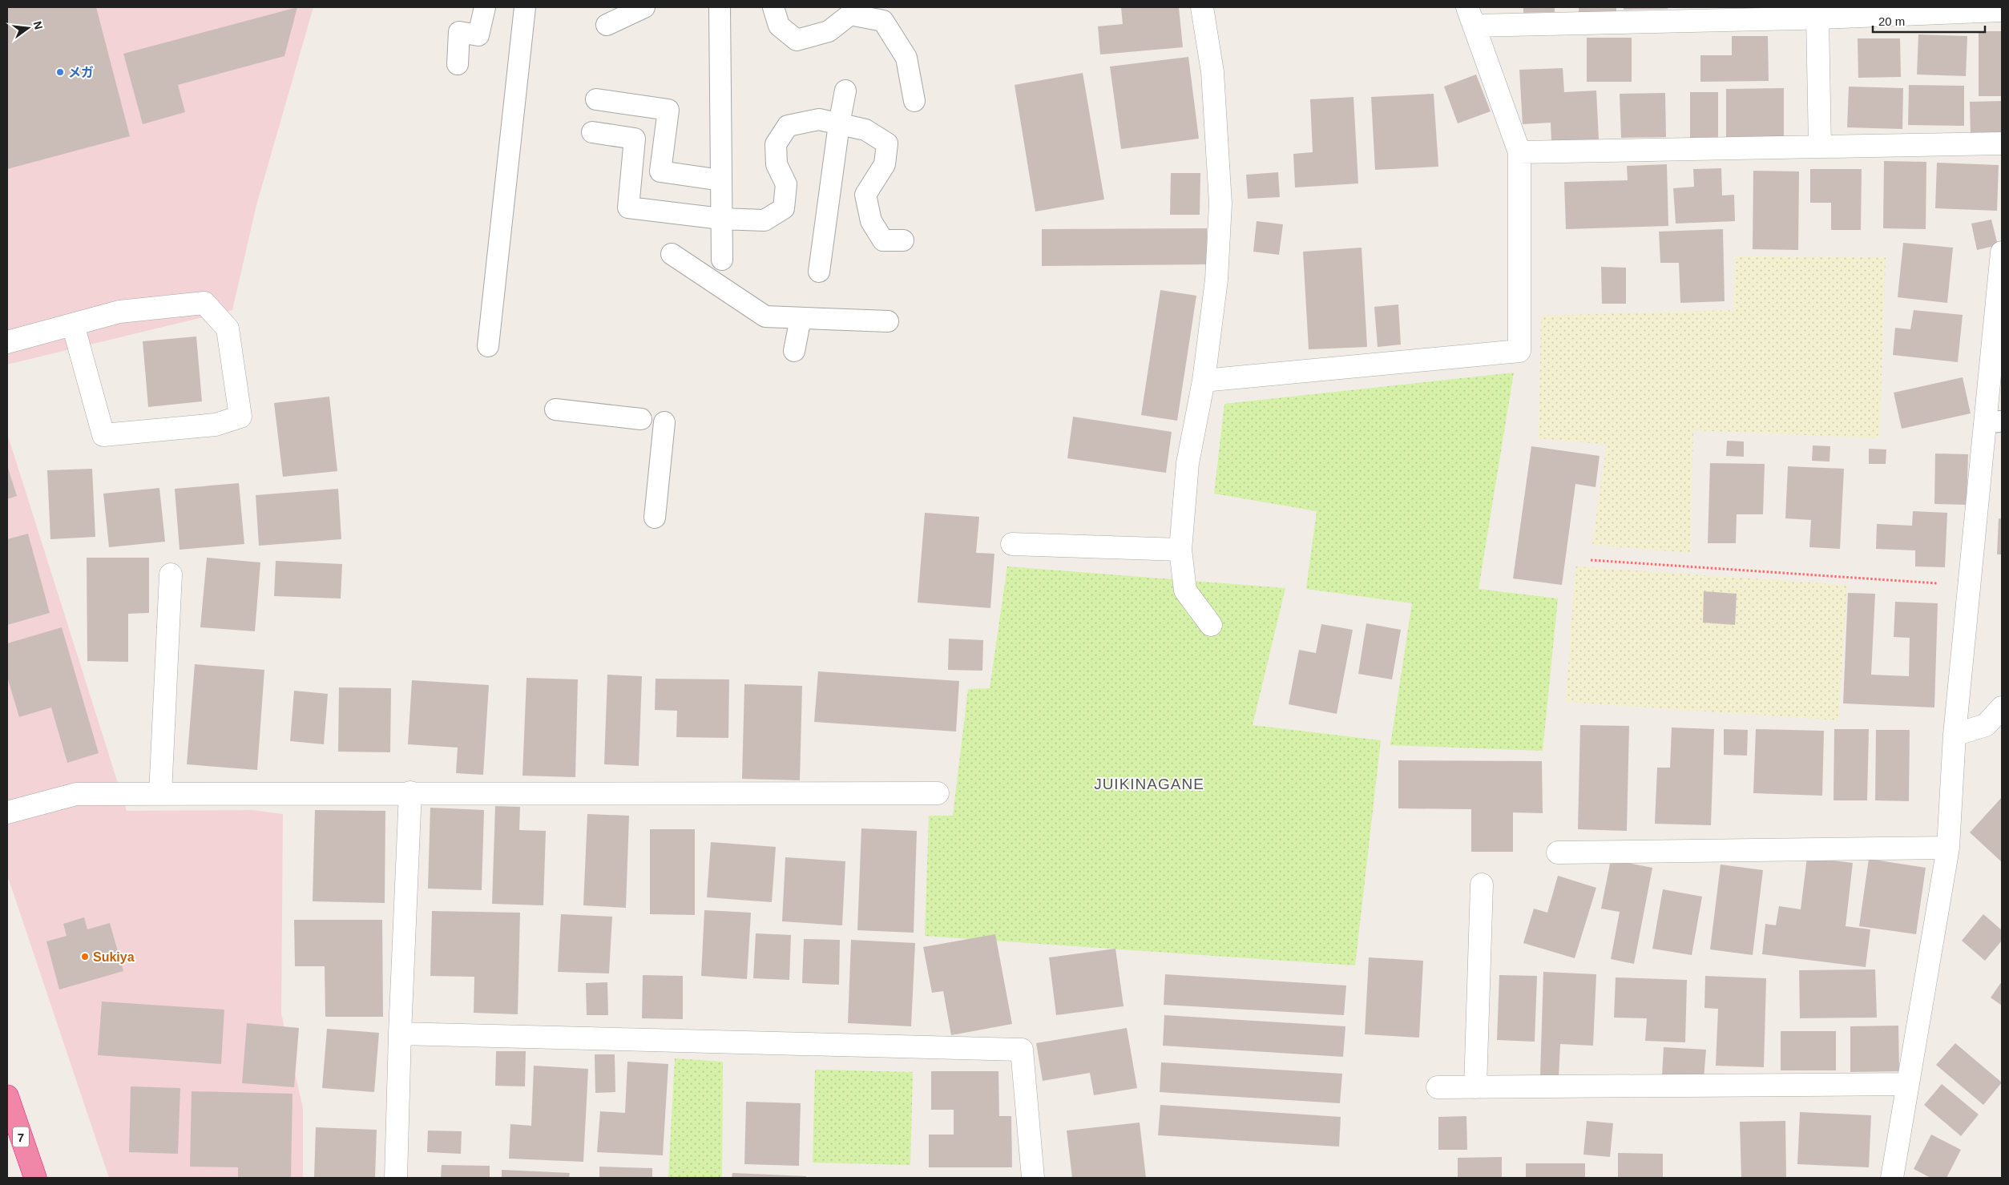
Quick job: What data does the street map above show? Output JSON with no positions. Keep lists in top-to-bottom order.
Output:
{
  "streets": {
    "highway": ["7"]
  },
  "districts": ["JUIKINAGANE"],
  "places": ["メガ", "Sukiya"],
  "scale_bar": "20 m",
  "north": "right"
}
